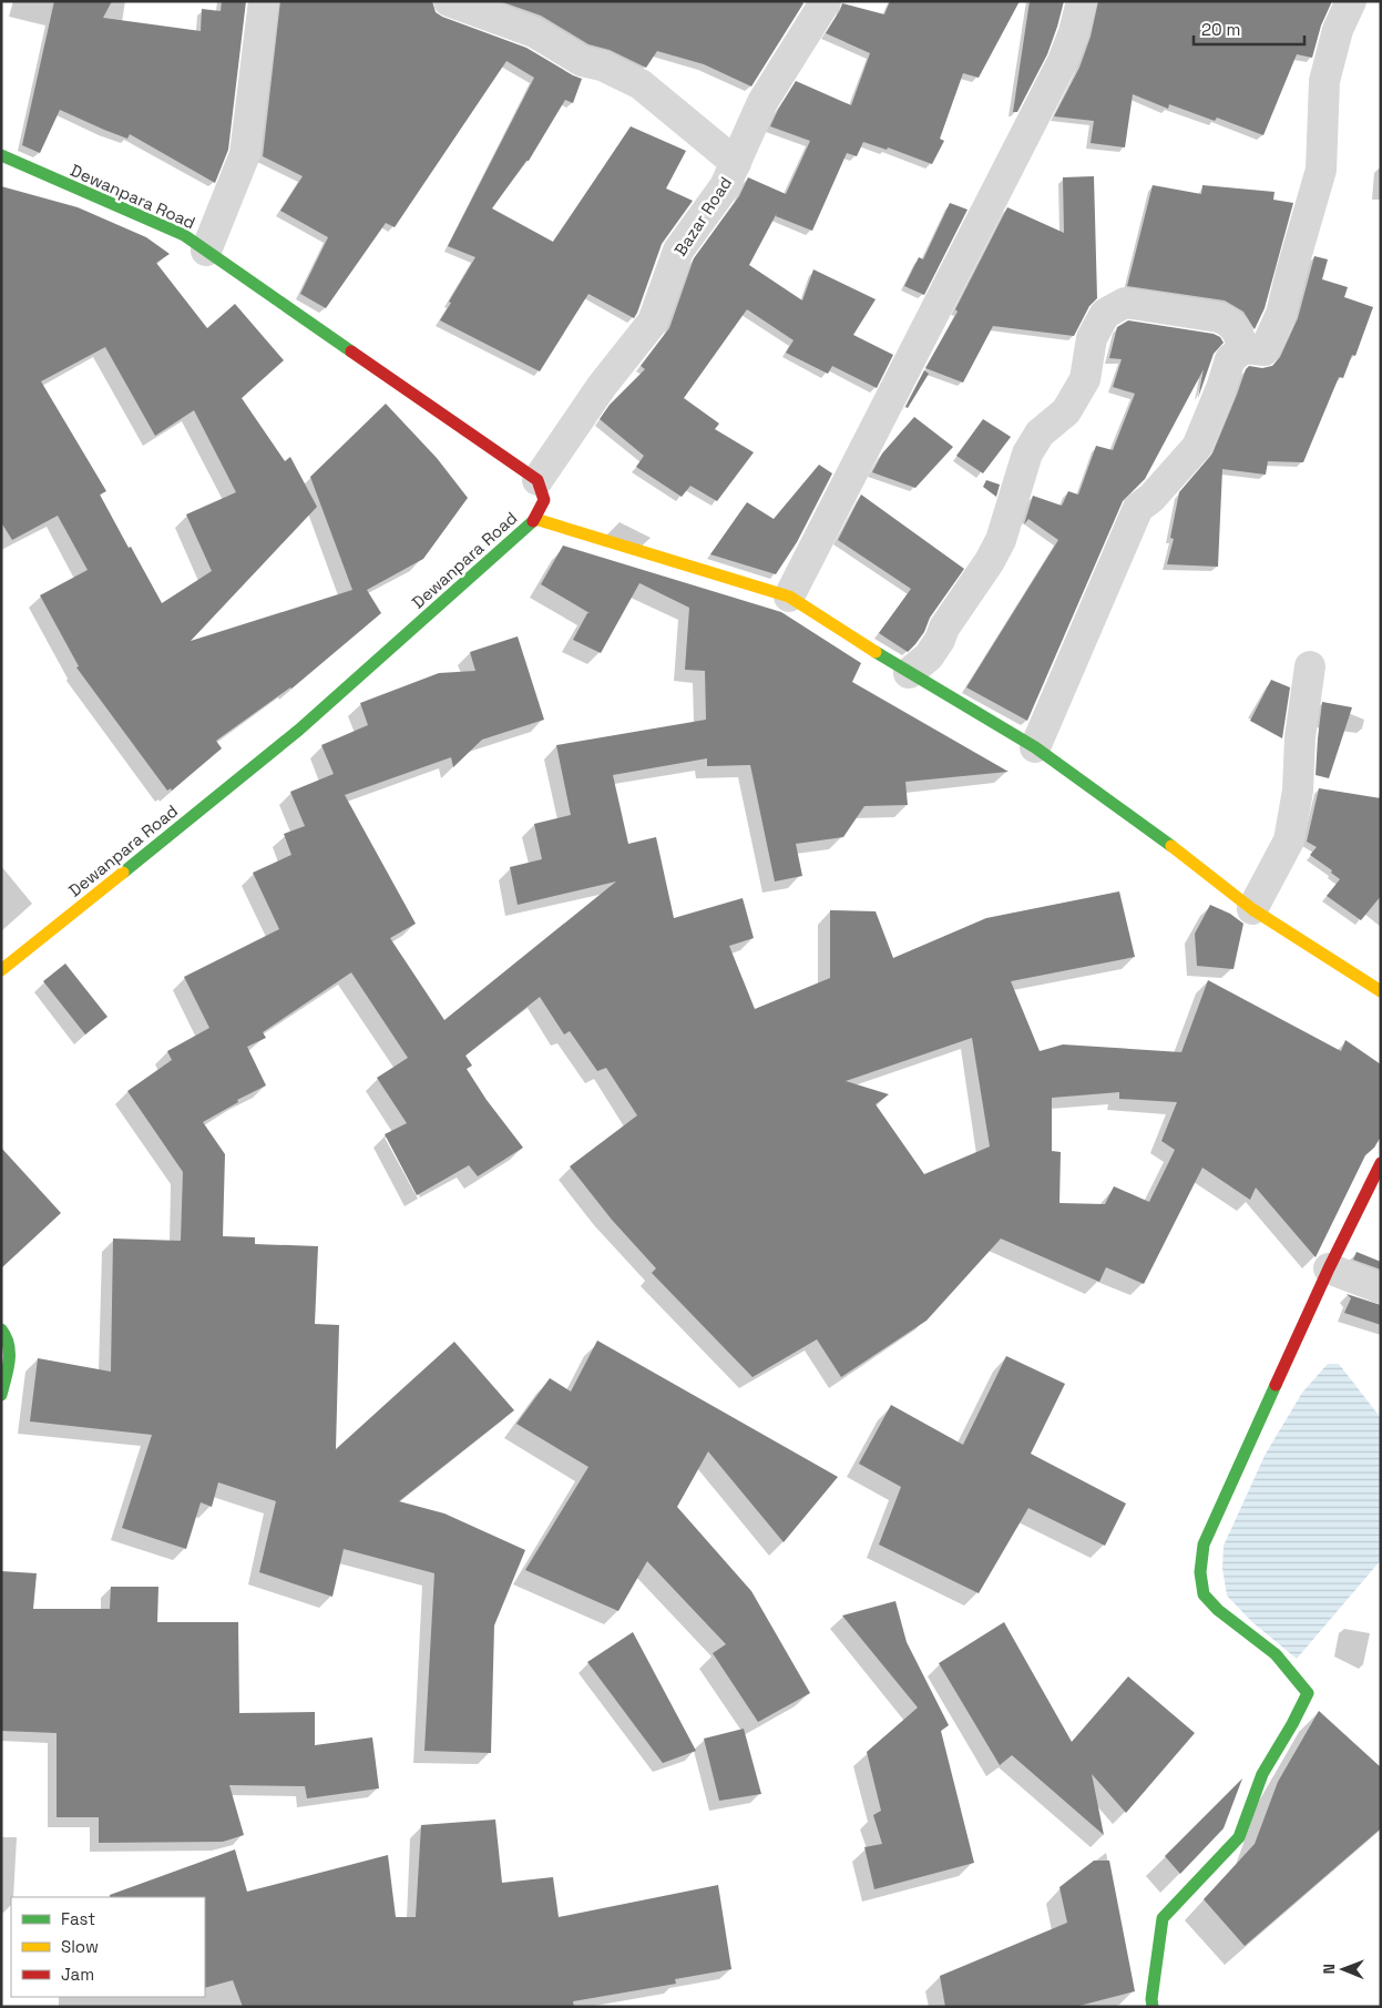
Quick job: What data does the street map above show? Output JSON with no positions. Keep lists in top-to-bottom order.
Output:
{
  "streets": {
    "street": ["Dewanpara Road", "Bazar Road"]
  },
  "crossings": [
    ["Dewanpara Road", "Bazar Road"]
  ],
  "legend": ["Fast", "Slow", "Jam"],
  "scale_bar": "20 m",
  "north": "left"
}
